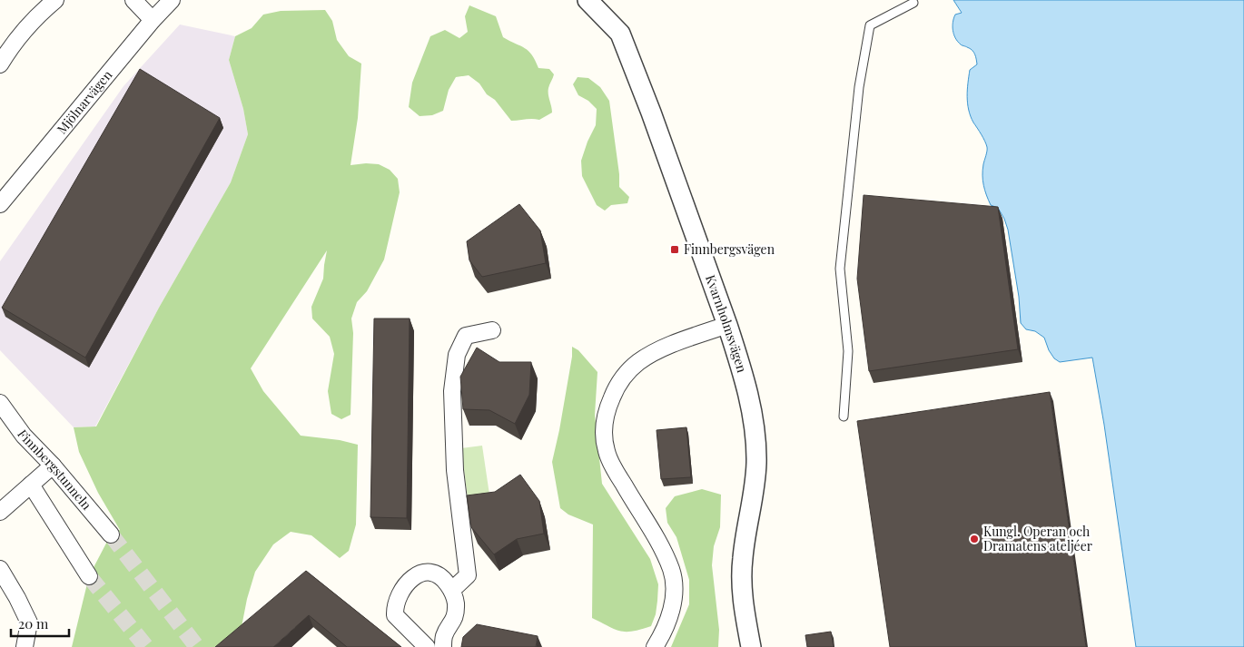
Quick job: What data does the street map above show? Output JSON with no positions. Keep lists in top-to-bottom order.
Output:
{
  "streets": {
    "street": ["Mjölnarvägen", "Kvarnholmsvägen", "Finnbergstunneln"]
  },
  "places": {
    "transit": ["Finnbergsvägen"],
    "other": ["Kungl. Operan och Dramatens ateljéer"]
  },
  "scale_bar": "20 m"
}
